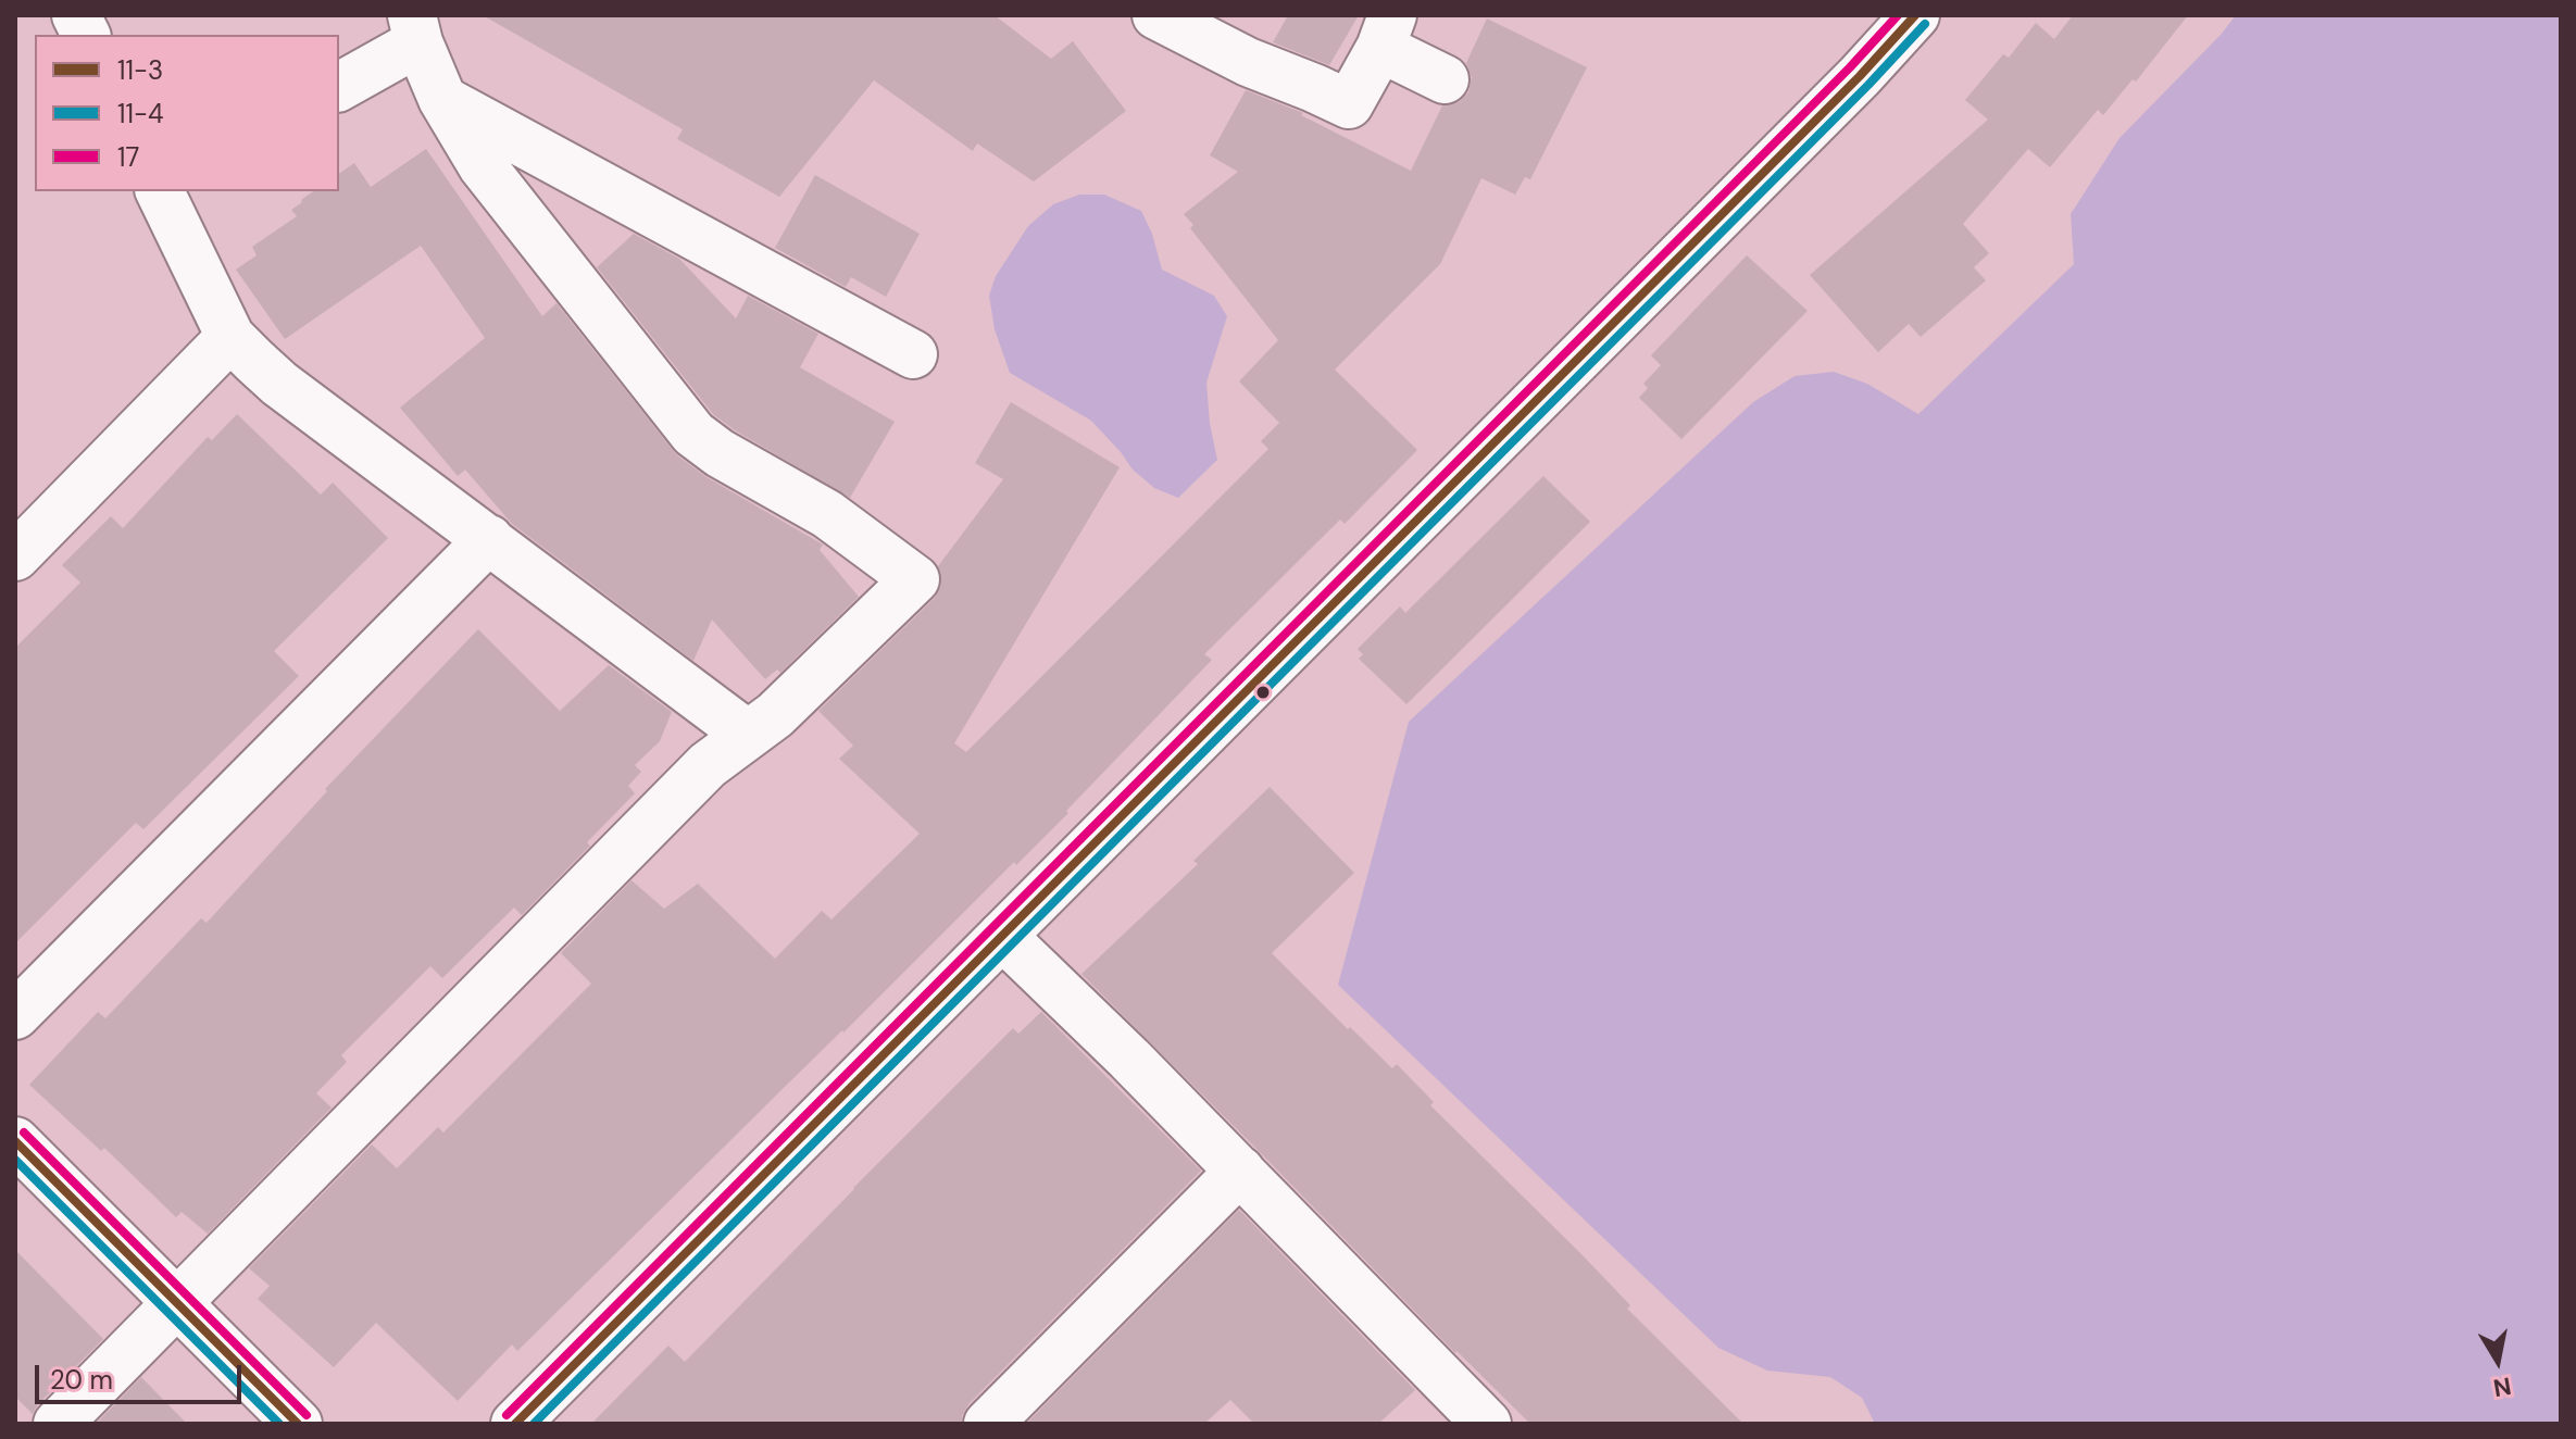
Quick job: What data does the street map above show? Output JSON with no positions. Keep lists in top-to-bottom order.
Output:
{
  "lines": ["transit line 11-3", "transit line 17", "transit line 11-4"],
  "legend": ["11-3", "11-4", "17"],
  "scale_bar": "20 m",
  "north": "bottom"
}
